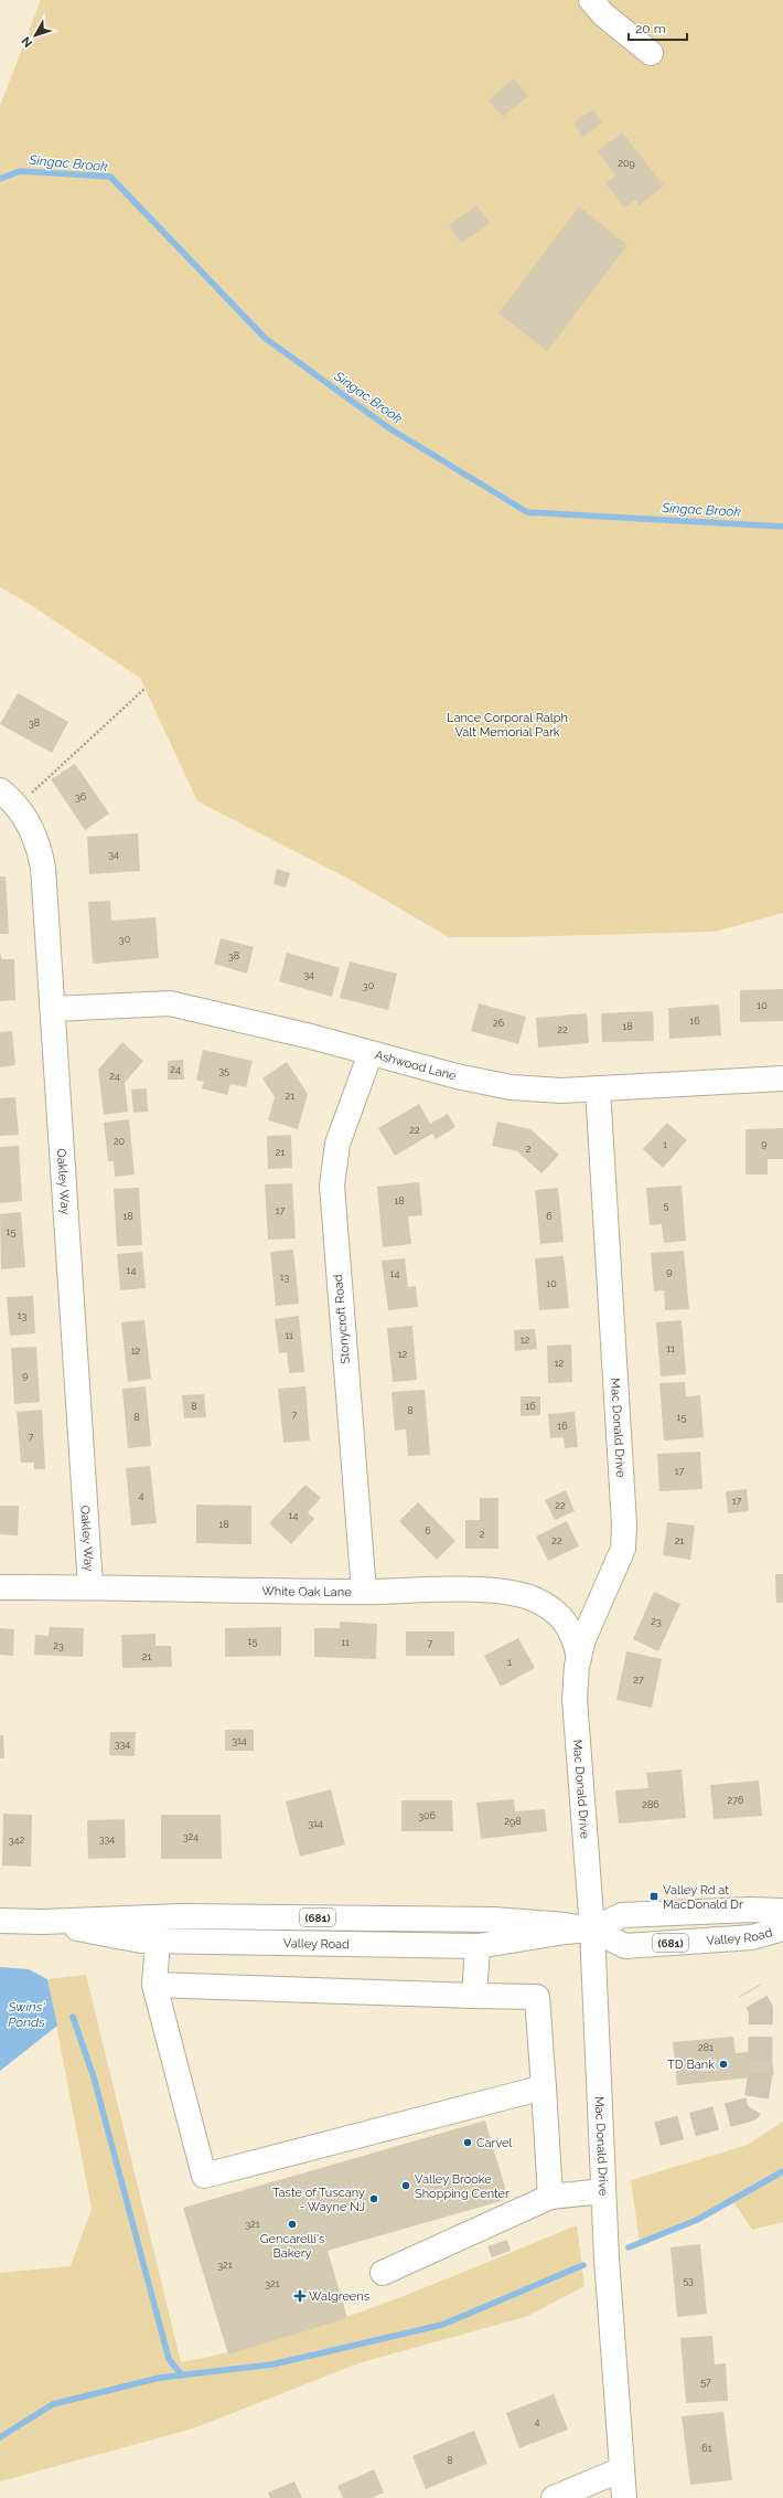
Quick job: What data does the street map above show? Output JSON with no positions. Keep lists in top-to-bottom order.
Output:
{
  "streets": {
    "street": [
      "Ashwood Lane",
      "Oakley Way",
      "Stonycroft Road",
      "Mac Donald Drive",
      "White Oak Lane",
      "(681)",
      "Valley Road"
    ]
  },
  "crossings": [
    ["Ashwood Lane", "Oakley Way"],
    ["Ashwood Lane", "Stonycroft Road"],
    ["Ashwood Lane", "Mac Donald Drive"],
    ["Oakley Way", "White Oak Lane"],
    ["Stonycroft Road", "White Oak Lane"],
    ["Mac Donald Drive", "White Oak Lane"],
    ["Mac Donald Drive", "Valley Road"]
  ],
  "water": ["Singac Brook", "Swins' Ponds"],
  "parks": ["Lance Corporal Ralph Valt Memorial Park"],
  "places": {
    "transit": ["Valley Rd at MacDonald Dr"],
    "other": [
      "TD Bank",
      "Carvel",
      "Valley Brooke Shopping Center",
      "Taste of Tuscany - Wayne NJ",
      "Gencarelli's Bakery"
    ],
    "health": ["Walgreens"]
  },
  "house_numbers": [
    "209",
    "38",
    "36",
    "34",
    "30",
    "38",
    "34",
    "30",
    "10",
    "16",
    "26",
    "18",
    "22",
    "24",
    "35",
    "24",
    "21",
    "22",
    "20",
    "9",
    "1",
    "2",
    "21",
    "18",
    "5",
    "17",
    "18",
    "6",
    "15",
    "14",
    "9",
    "14",
    "13",
    "10",
    "13",
    "11",
    "12",
    "11",
    "12",
    "12",
    "12",
    "9",
    "8",
    "16",
    "8",
    "7",
    "8",
    "15",
    "16",
    "7",
    "17",
    "4",
    "17",
    "22",
    "14",
    "18",
    "6",
    "2",
    "22",
    "21",
    "23",
    "15",
    "11",
    "7",
    "23",
    "21",
    "1",
    "27",
    "314",
    "334",
    "276",
    "286",
    "306",
    "298",
    "314",
    "324",
    "334",
    "342",
    "281",
    "321",
    "321",
    "53",
    "321",
    "57",
    "4",
    "61",
    "8"
  ],
  "scale_bar": "20 m",
  "north": "bottom left"
}
